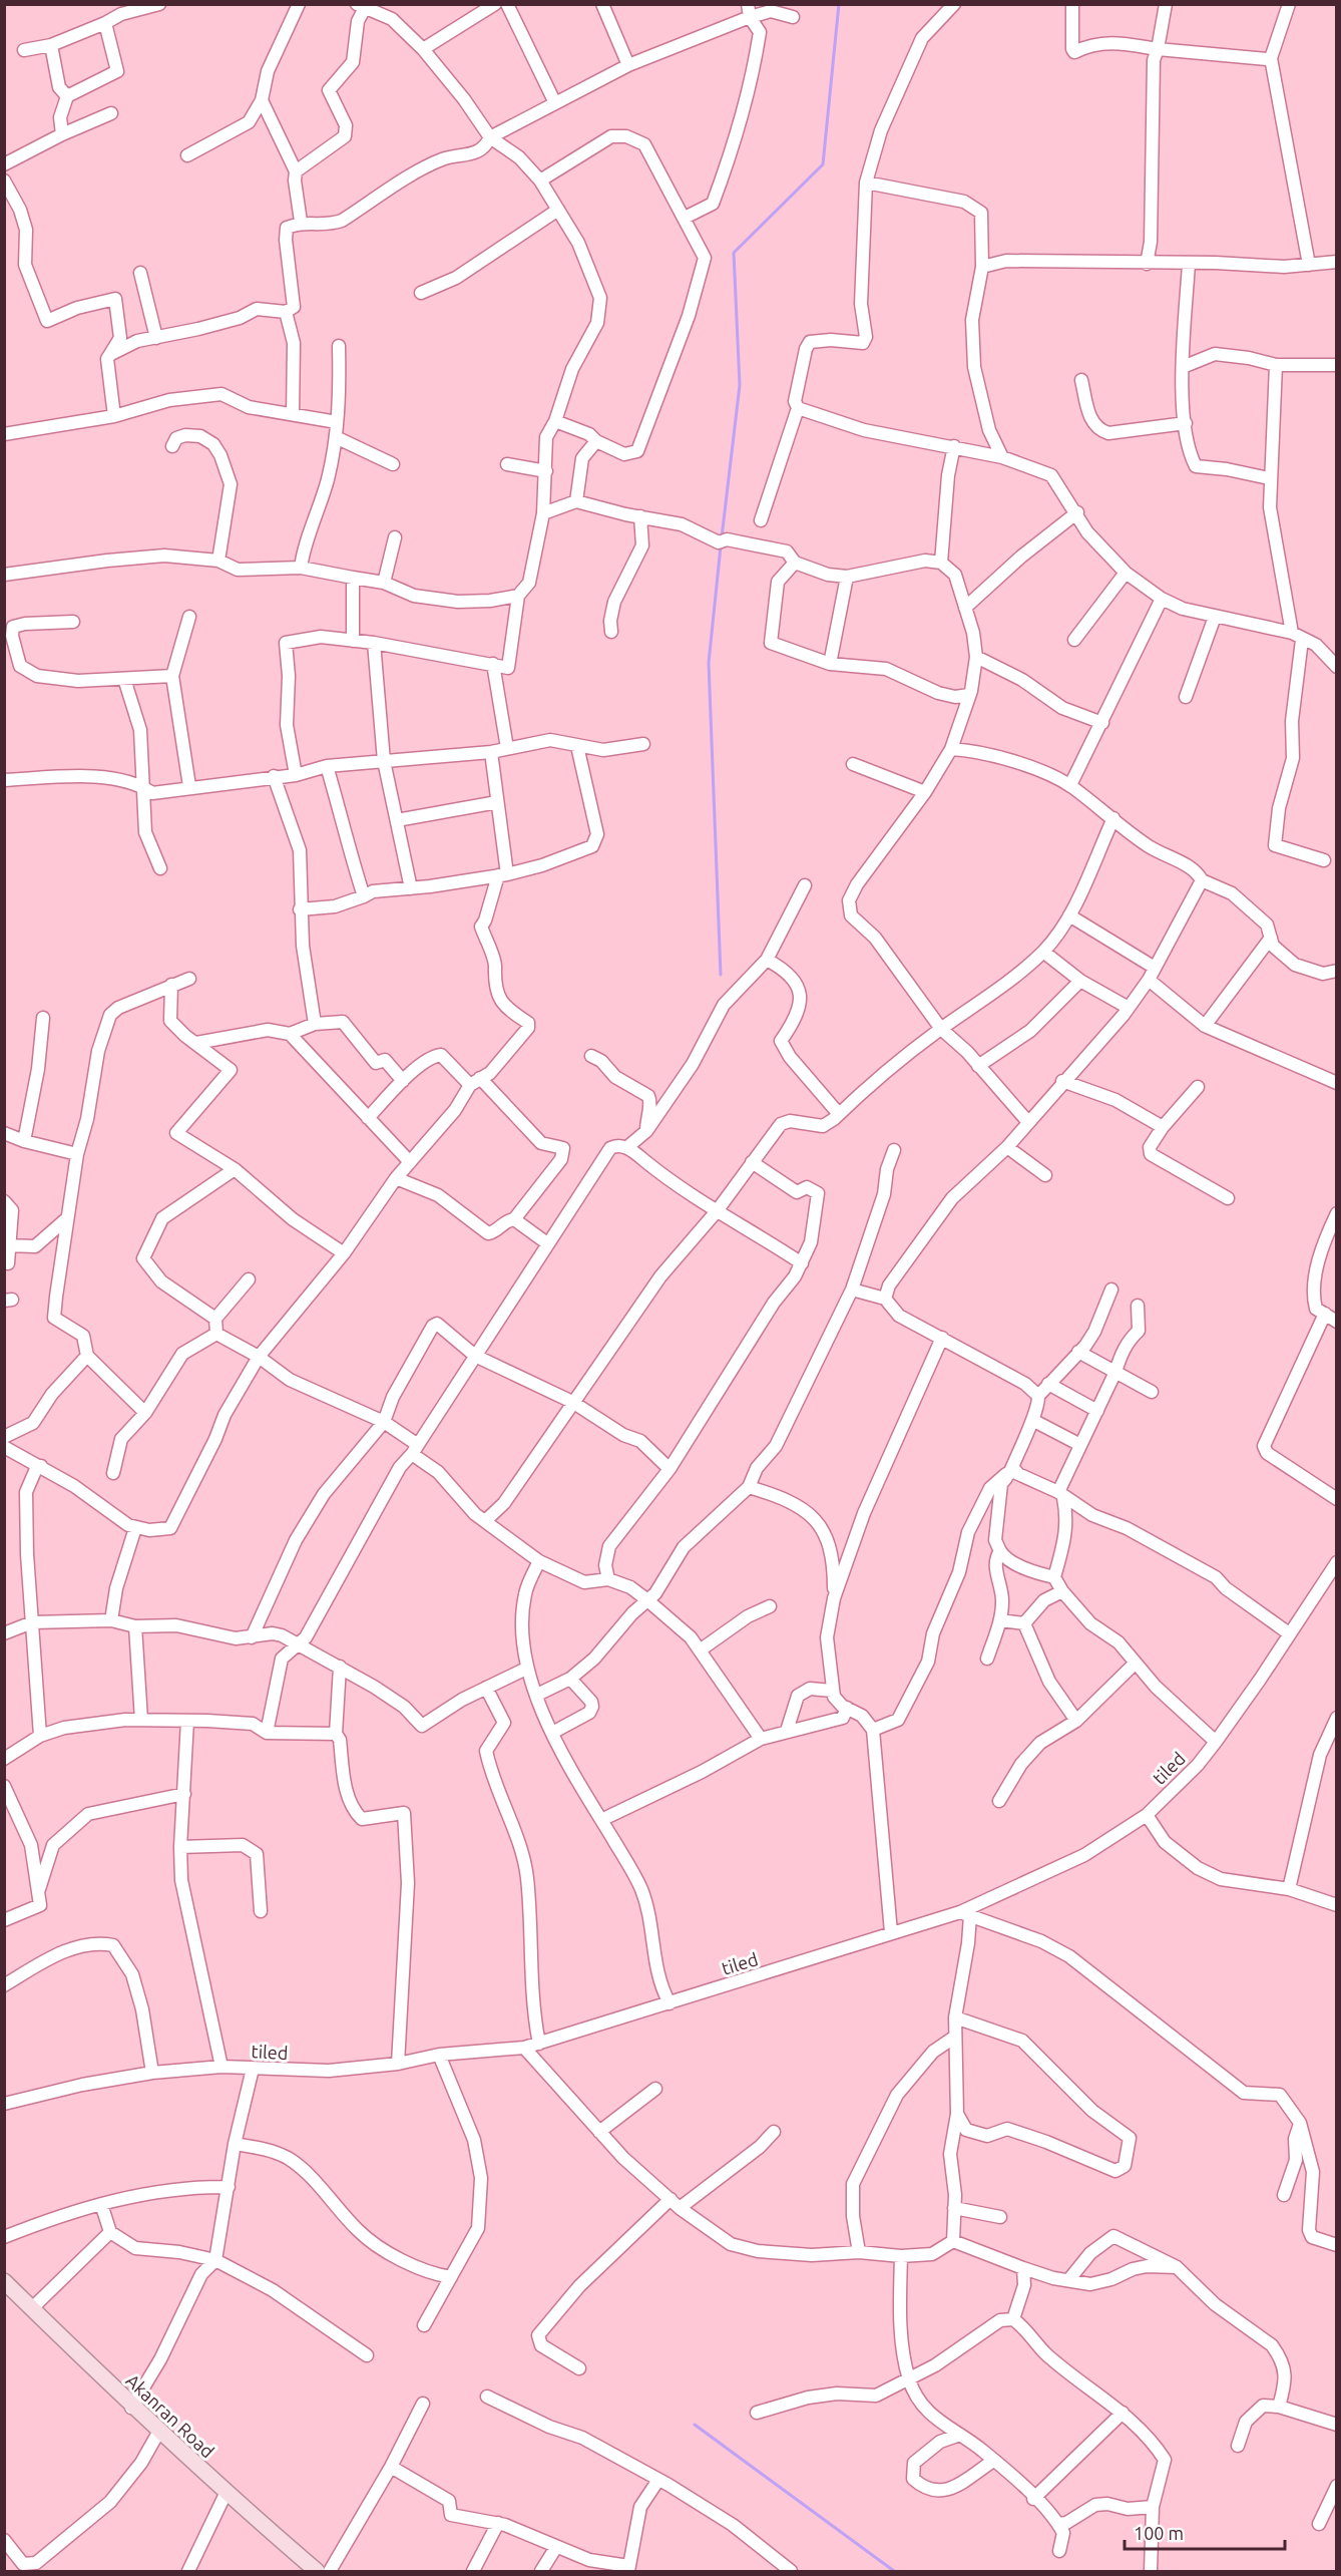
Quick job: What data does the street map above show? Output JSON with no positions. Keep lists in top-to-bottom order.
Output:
{
  "streets": {
    "main road": ["Akanran Road"],
    "street": ["tiled"]
  },
  "scale_bar": "100 m"
}
